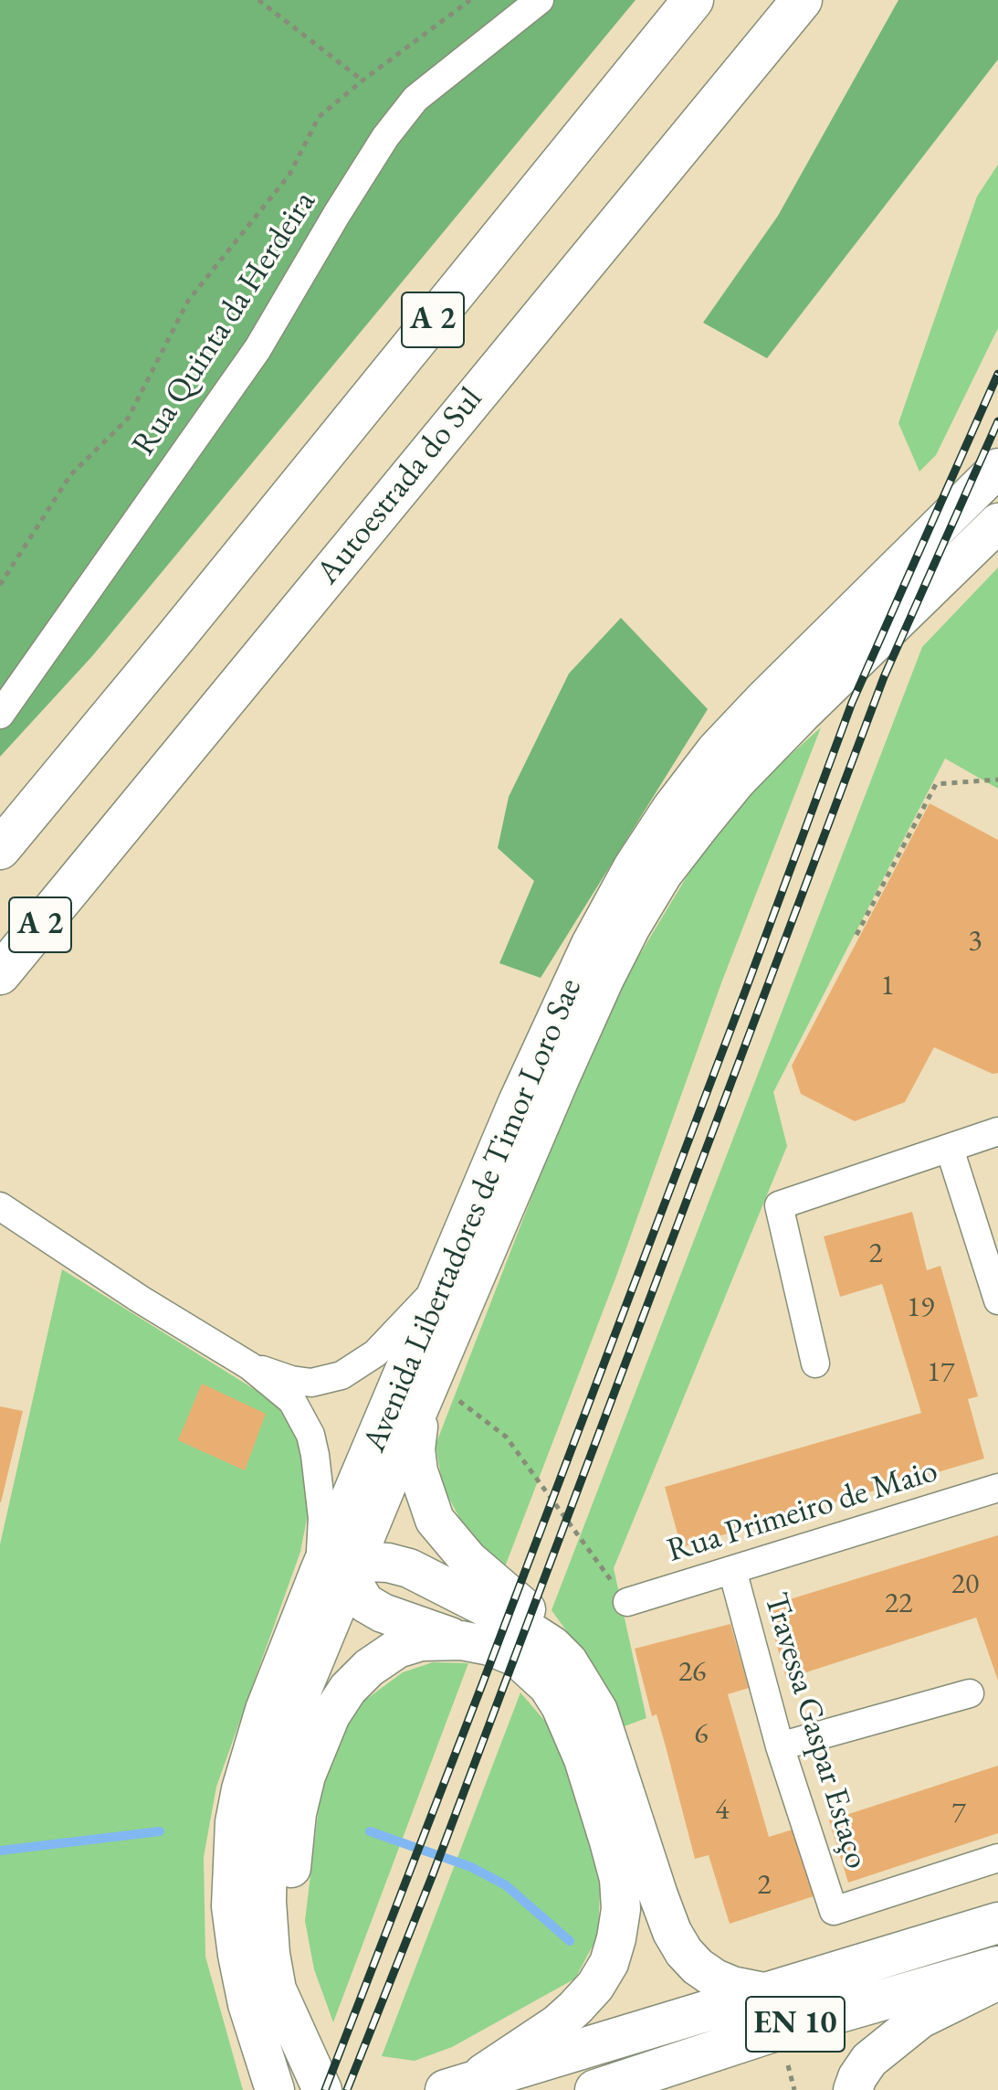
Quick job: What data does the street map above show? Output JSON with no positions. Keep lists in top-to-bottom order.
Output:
{
  "streets": {
    "main road": [
      "A 2",
      "Autoestrada do Sul",
      "Avenida Libertadores de Timor Loro Sae",
      "EN 10"
    ],
    "street": ["Rua Quinta da Herdeira", "Rua Primeiro de Maio", "Travessa Gaspar Estaço"]
  },
  "crossings": [
    ["Rua Primeiro de Maio", "Travessa Gaspar Estaço"]
  ],
  "house_numbers": [
    "3",
    "1",
    "2",
    "19",
    "17",
    "20",
    "22",
    "26",
    "6",
    "4",
    "7",
    "2"
  ]
}
